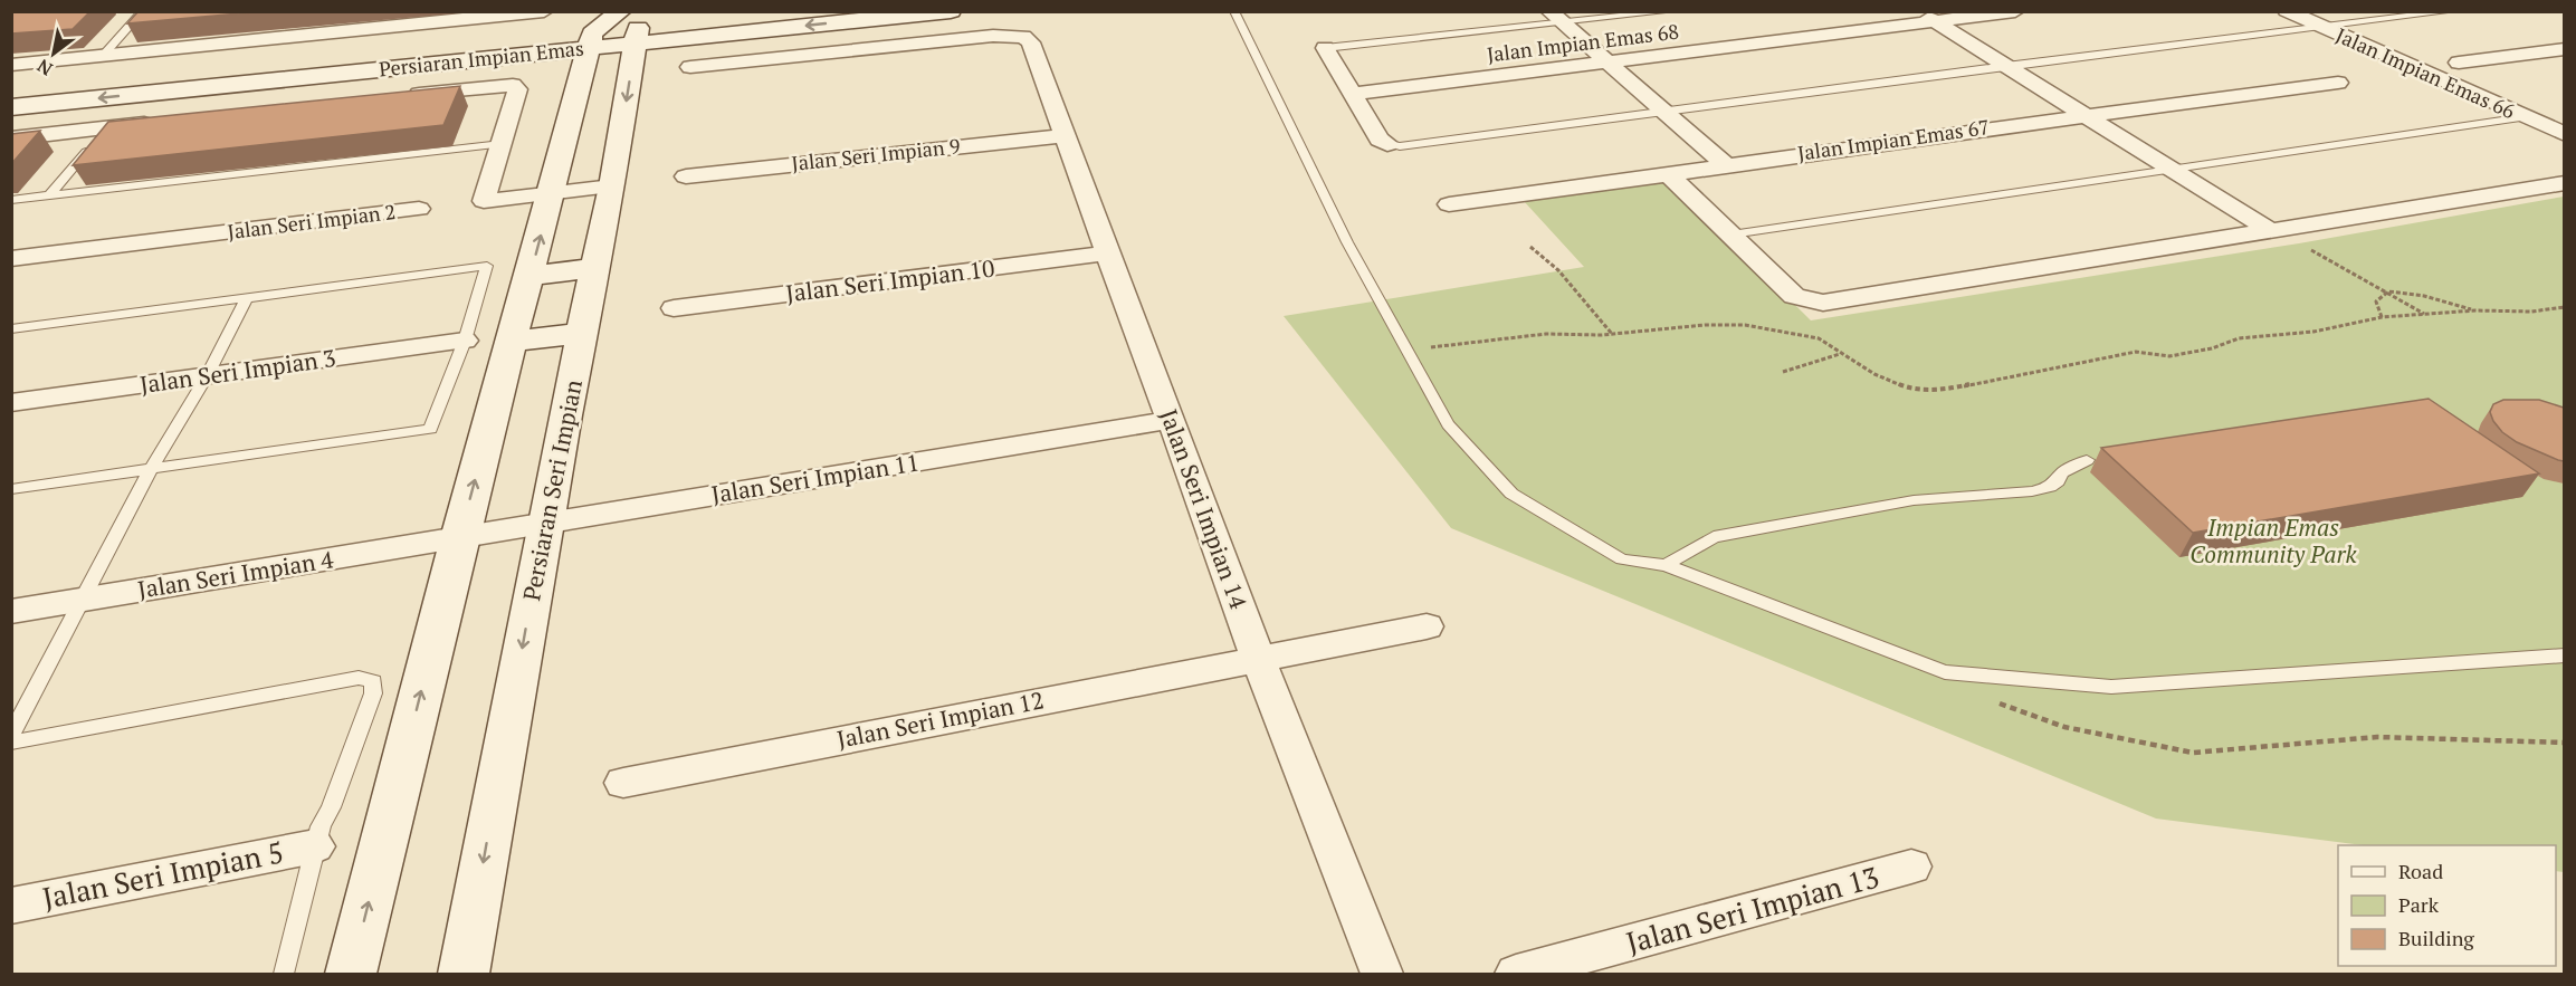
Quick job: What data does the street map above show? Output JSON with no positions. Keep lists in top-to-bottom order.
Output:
{
  "streets": {
    "street": [
      "Jalan Impian Emas 68",
      "Persiaran Impian Emas",
      "Jalan Impian Emas 66",
      "Jalan Impian Emas 67",
      "Jalan Seri Impian 9",
      "Jalan Seri Impian 2",
      "Jalan Seri Impian 10",
      "Jalan Seri Impian 3",
      "Jalan Seri Impian 11",
      "Persiaran Seri Impian",
      "Jalan Seri Impian 14",
      "Jalan Seri Impian 4",
      "Jalan Seri Impian 12",
      "Jalan Seri Impian 5",
      "Jalan Seri Impian 13"
    ]
  },
  "crossings": [
    ["Persiaran Impian Emas", "Persiaran Seri Impian"],
    ["Jalan Seri Impian 9", "Jalan Seri Impian 14"],
    ["Jalan Seri Impian 10", "Jalan Seri Impian 14"],
    ["Jalan Seri Impian 11", "Persiaran Seri Impian"],
    ["Jalan Seri Impian 11", "Jalan Seri Impian 14"],
    ["Jalan Seri Impian 11", "Jalan Seri Impian 4"],
    ["Jalan Seri Impian 14", "Jalan Seri Impian 12"]
  ],
  "parks": ["Impian Emas Community Park"],
  "legend": ["Road", "Park", "Building"],
  "north": "bottom left"
}
